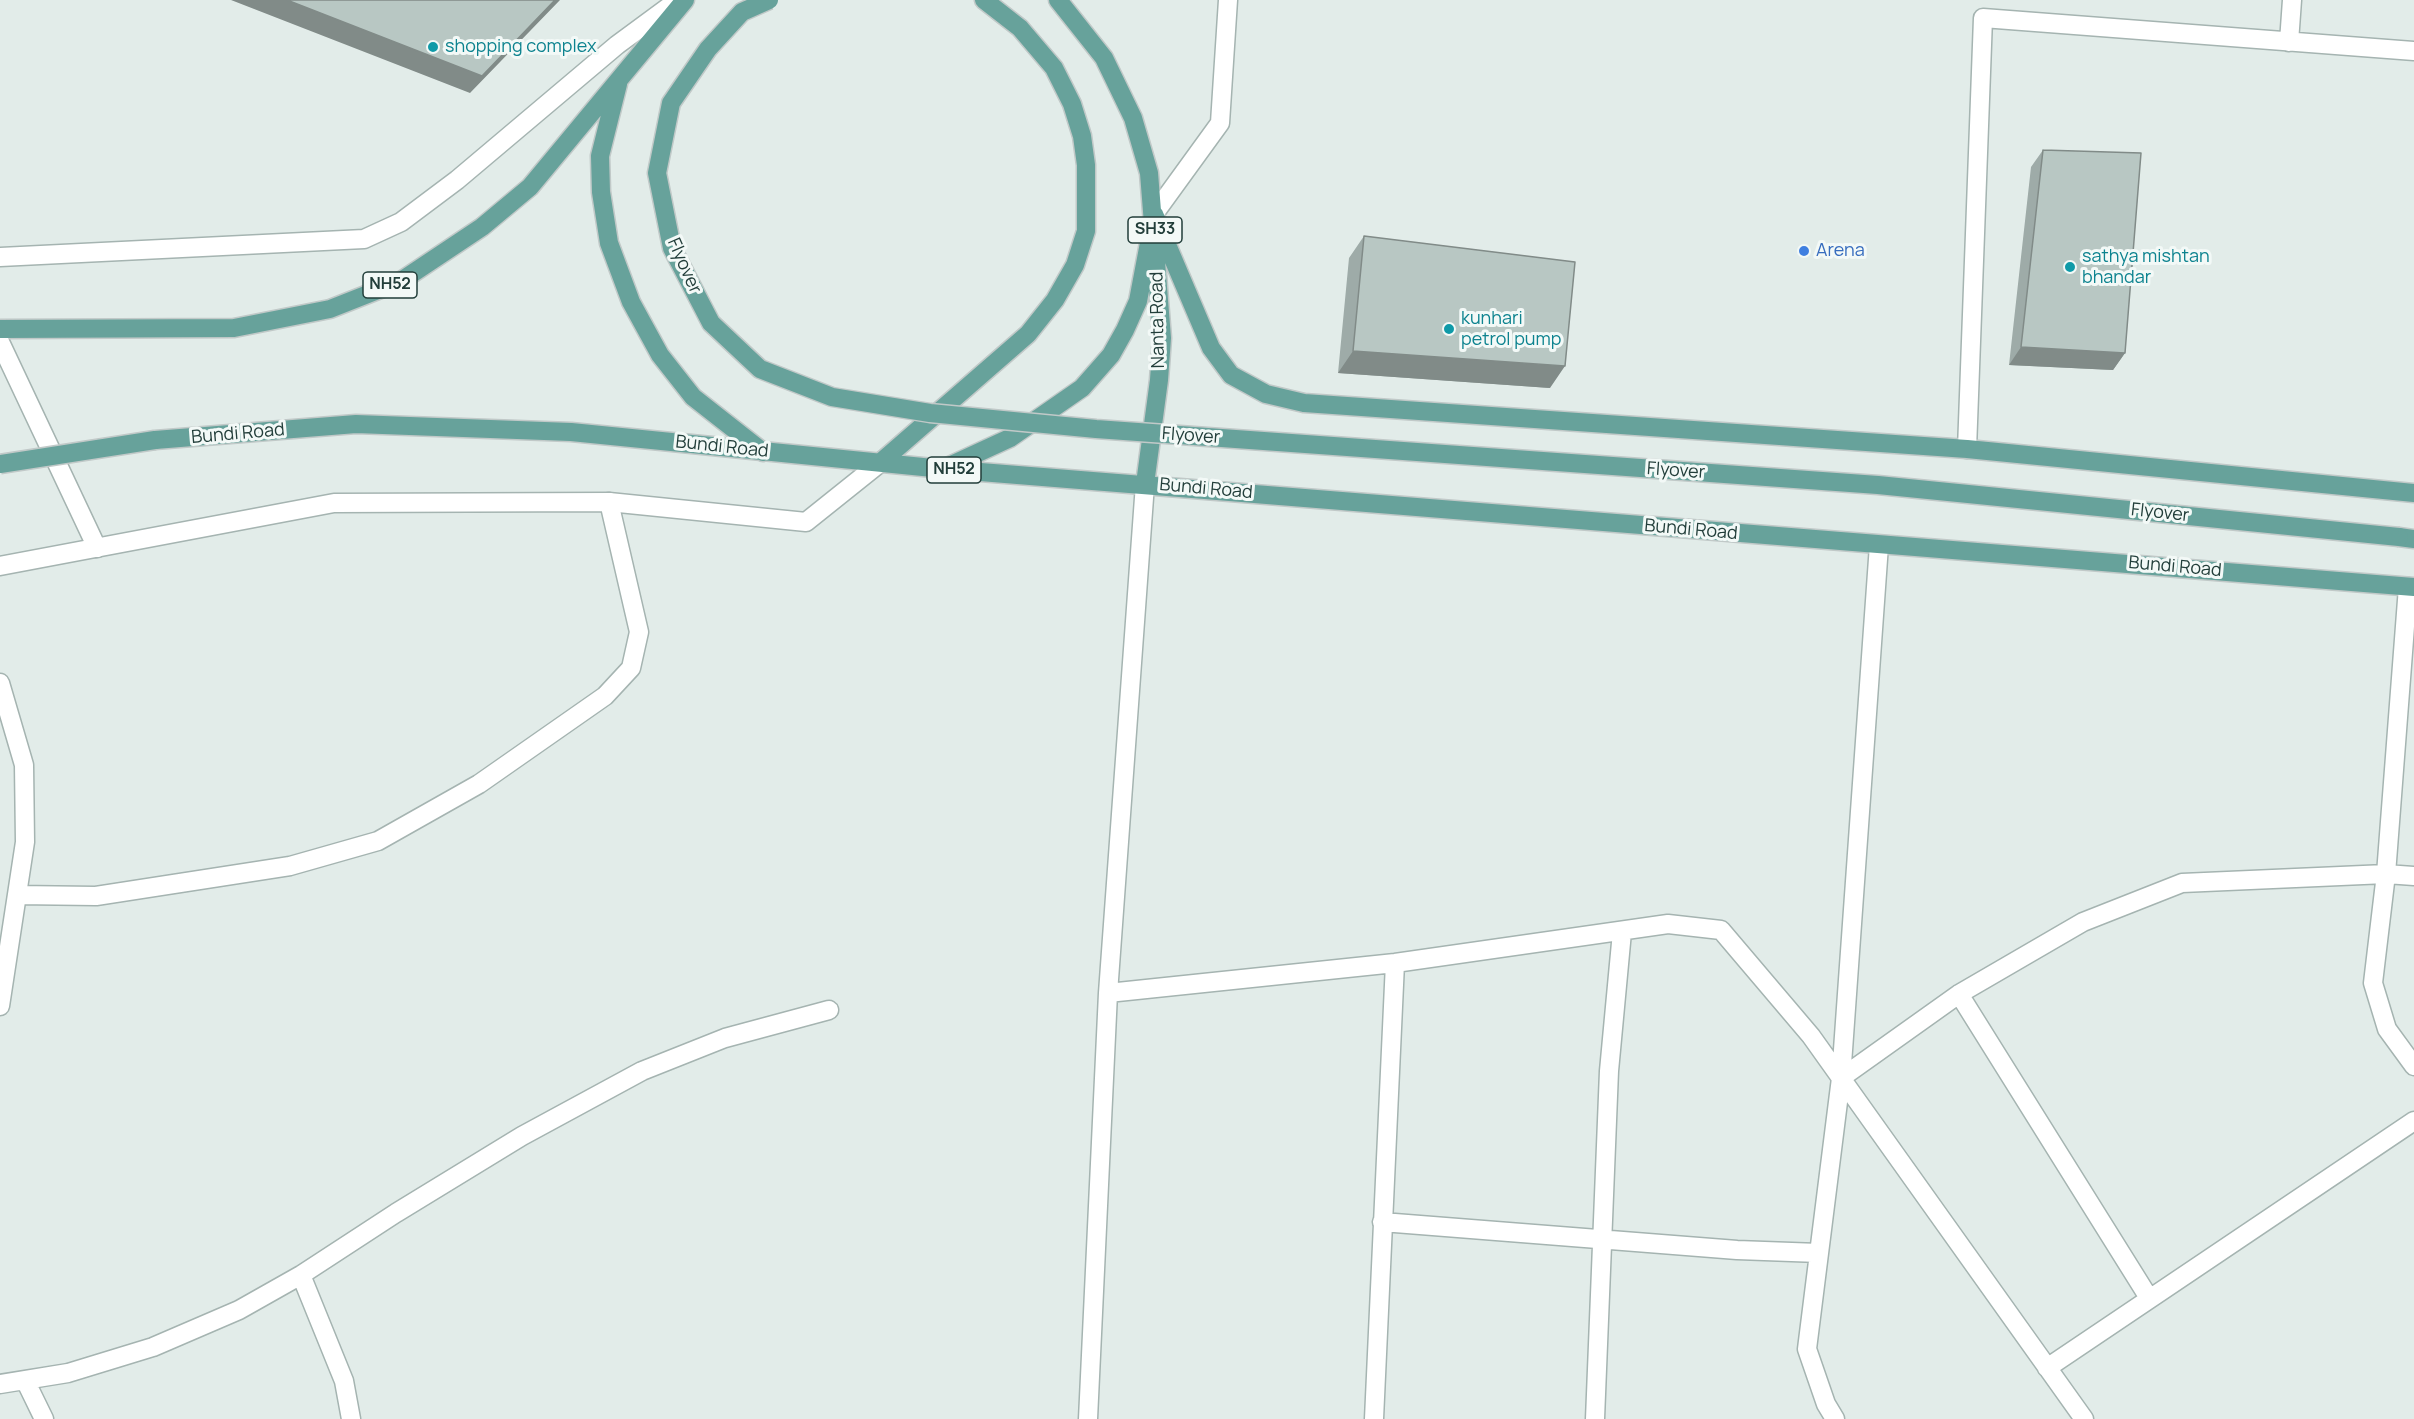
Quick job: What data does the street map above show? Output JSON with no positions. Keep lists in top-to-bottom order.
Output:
{
  "streets": {
    "main road": [
      "SH33",
      "Flyover",
      "NH52",
      "Nanta Road",
      "Bundi Road"
    ]
  },
  "crossings": [
    ["Nanta Road", "Bundi Road"]
  ],
  "places": [
    "shopping complex",
    "Arena",
    "sathya mishtan bhandar",
    "kunhari petrol pump"
  ]
}
